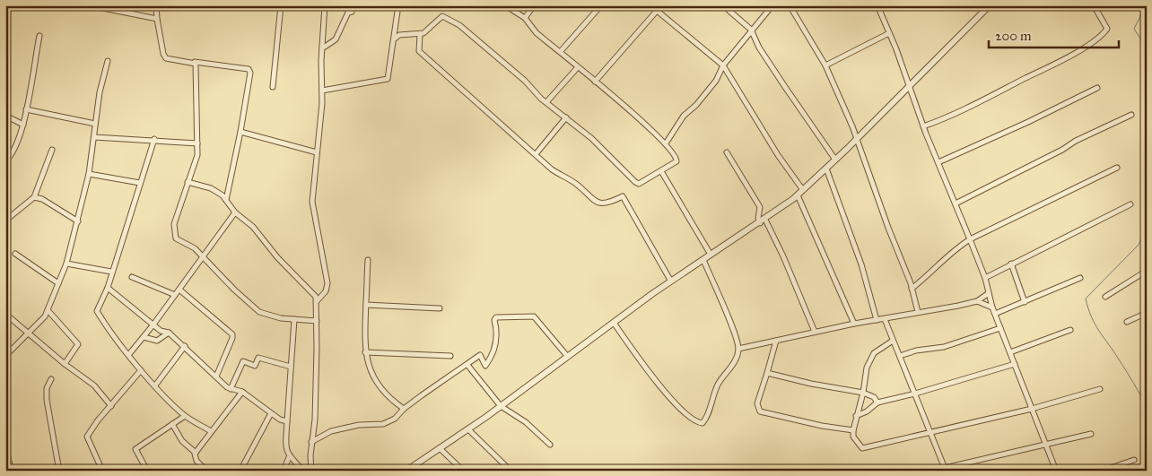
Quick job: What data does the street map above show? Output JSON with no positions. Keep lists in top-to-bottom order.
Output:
{
  "scale_bar": "200 m"
}
